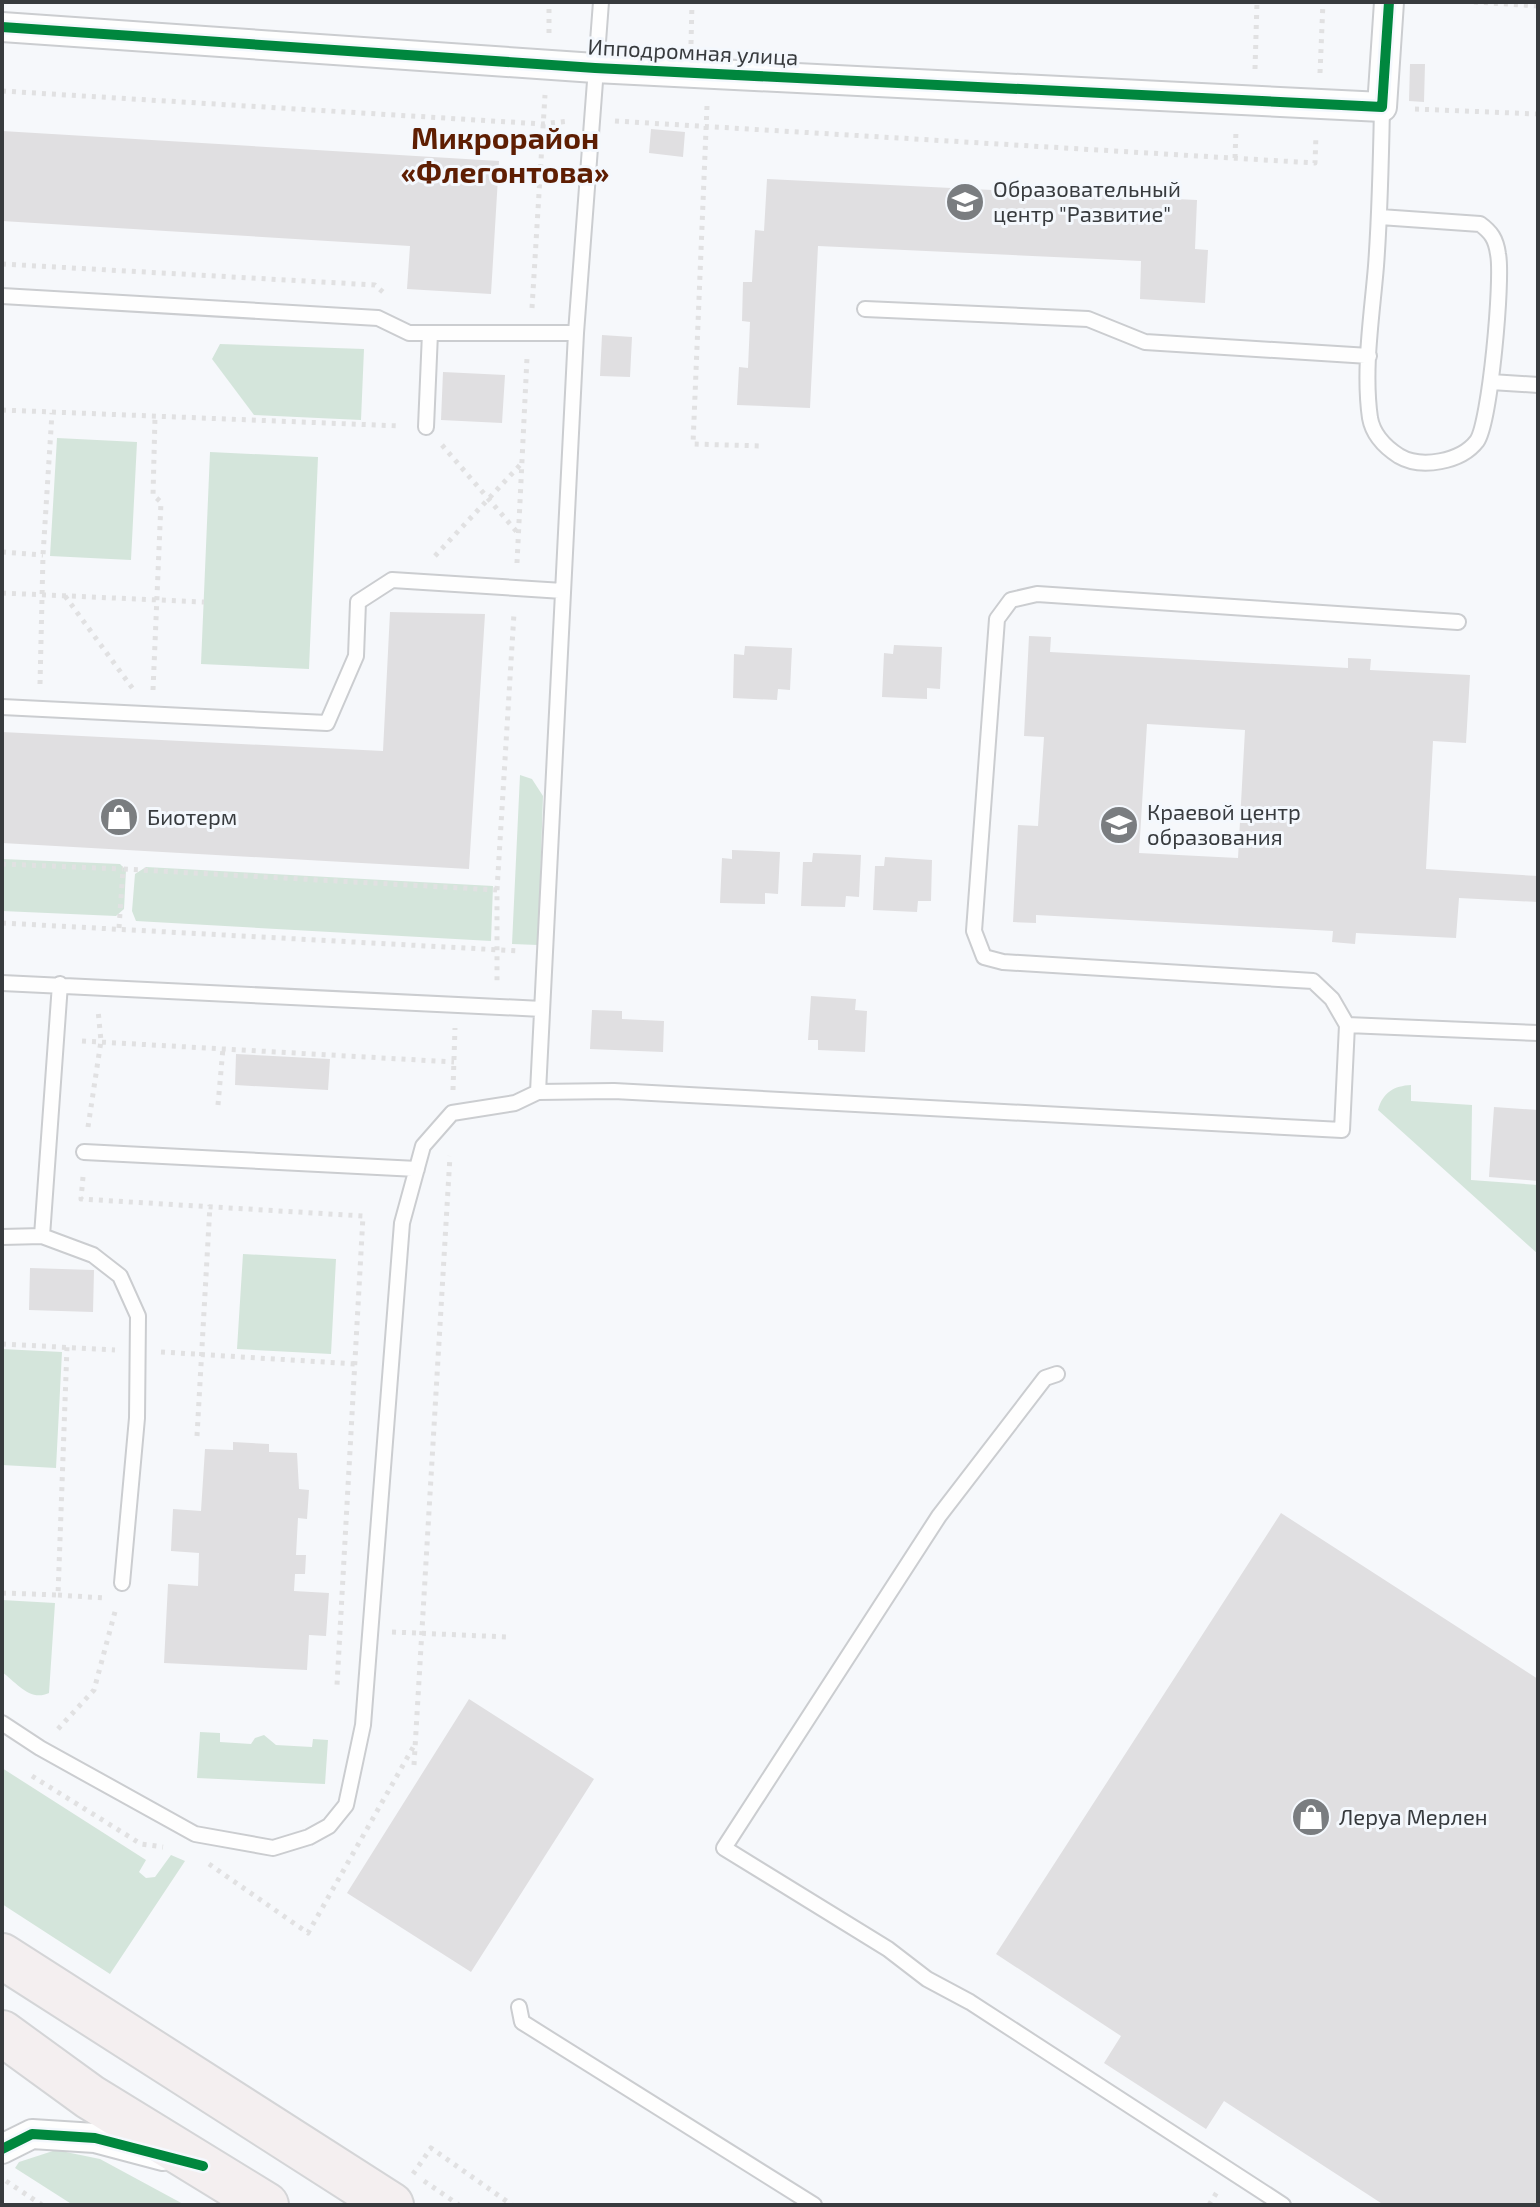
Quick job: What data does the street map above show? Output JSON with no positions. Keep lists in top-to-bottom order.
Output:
{
  "streets": {
    "street": ["Ипподромная улица"]
  },
  "districts": ["Микрорайон «Флегонтова»"],
  "places": {
    "school or university": ["Образовательный центр \"Развитие\"", "Краевой центр образования"],
    "shop": ["Биотерм", "Леруа Мерлен"]
  }
}
